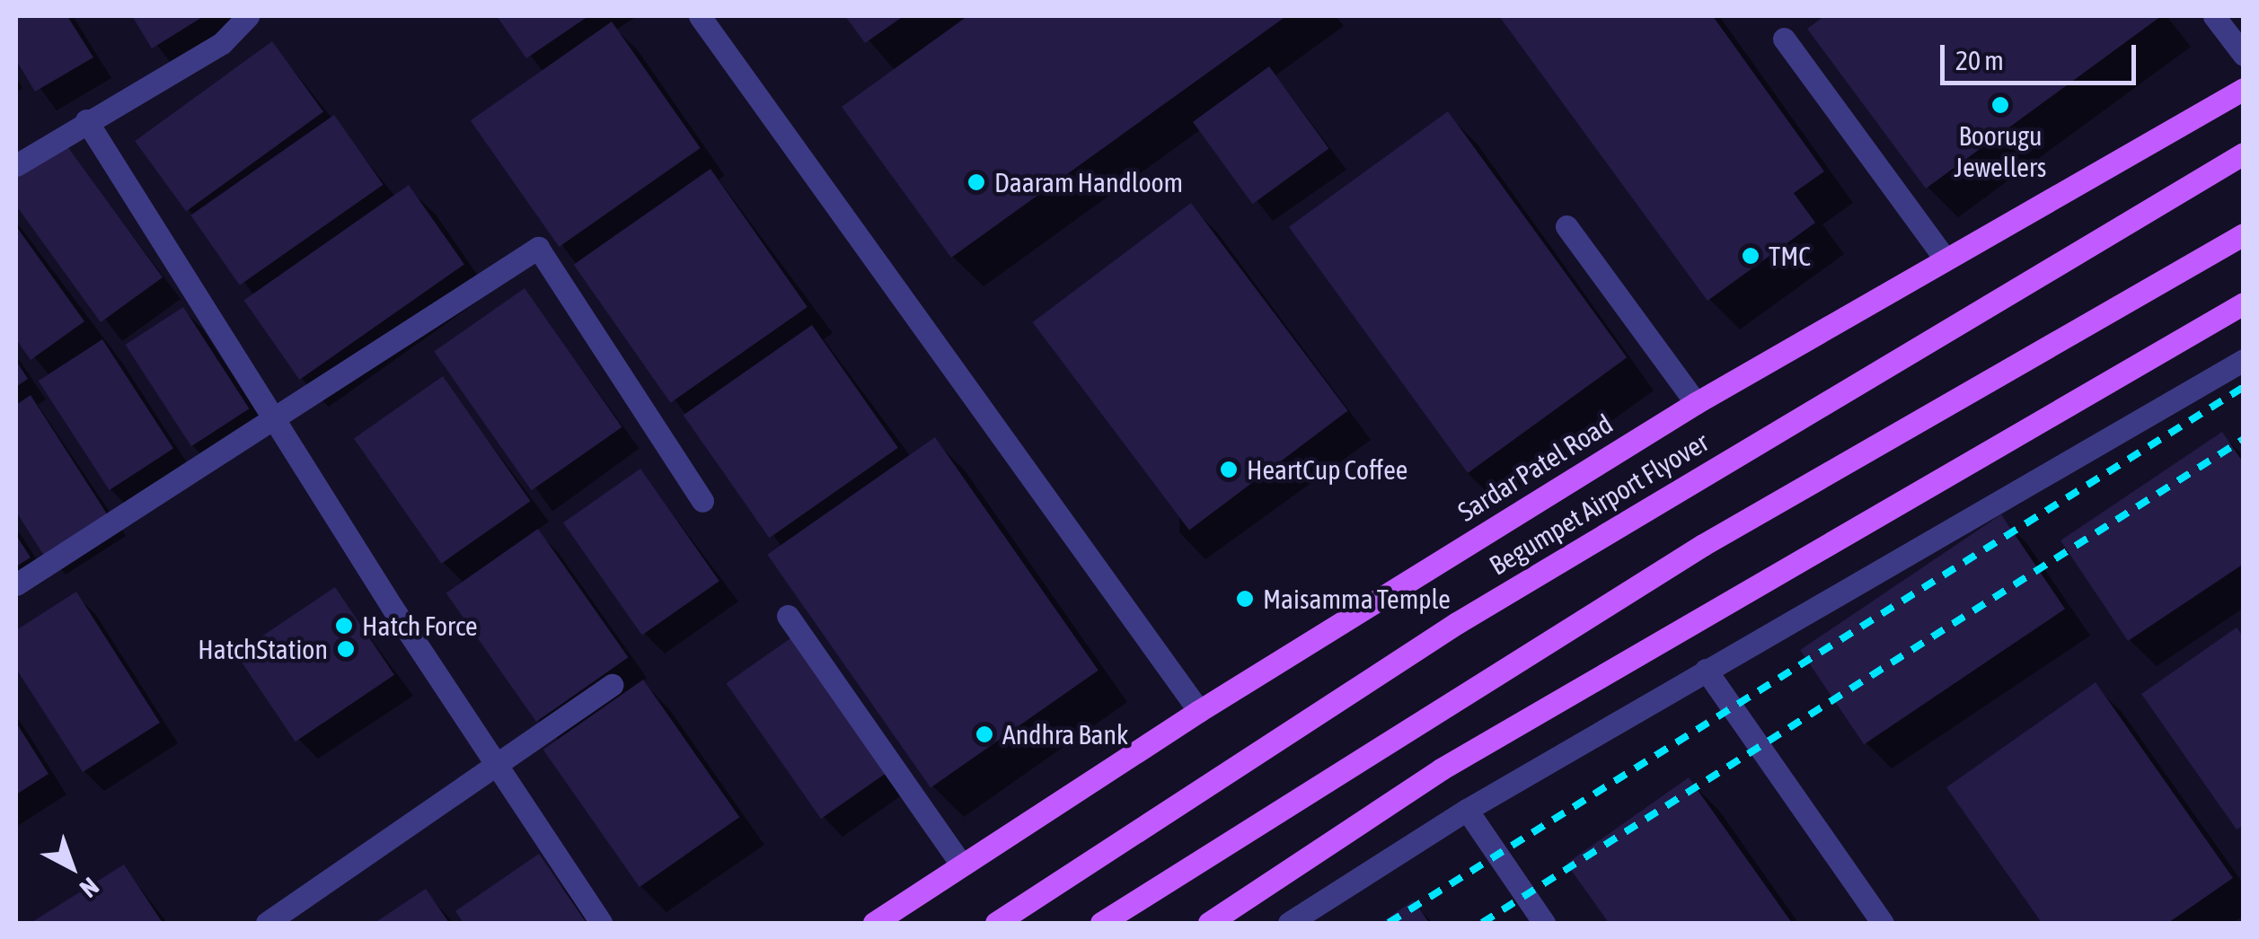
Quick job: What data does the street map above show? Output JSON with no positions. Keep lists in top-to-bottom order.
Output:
{
  "streets": {
    "main road": ["Sardar Patel Road", "Begumpet Airport Flyover"]
  },
  "places": [
    "Boorugu Jewellers",
    "Daaram Handloom",
    "TMC",
    "HeartCup Coffee",
    "Maisamma Temple",
    "Hatch Force",
    "HatchStation",
    "Andhra Bank"
  ],
  "scale_bar": "20 m",
  "north": "bottom right"
}
